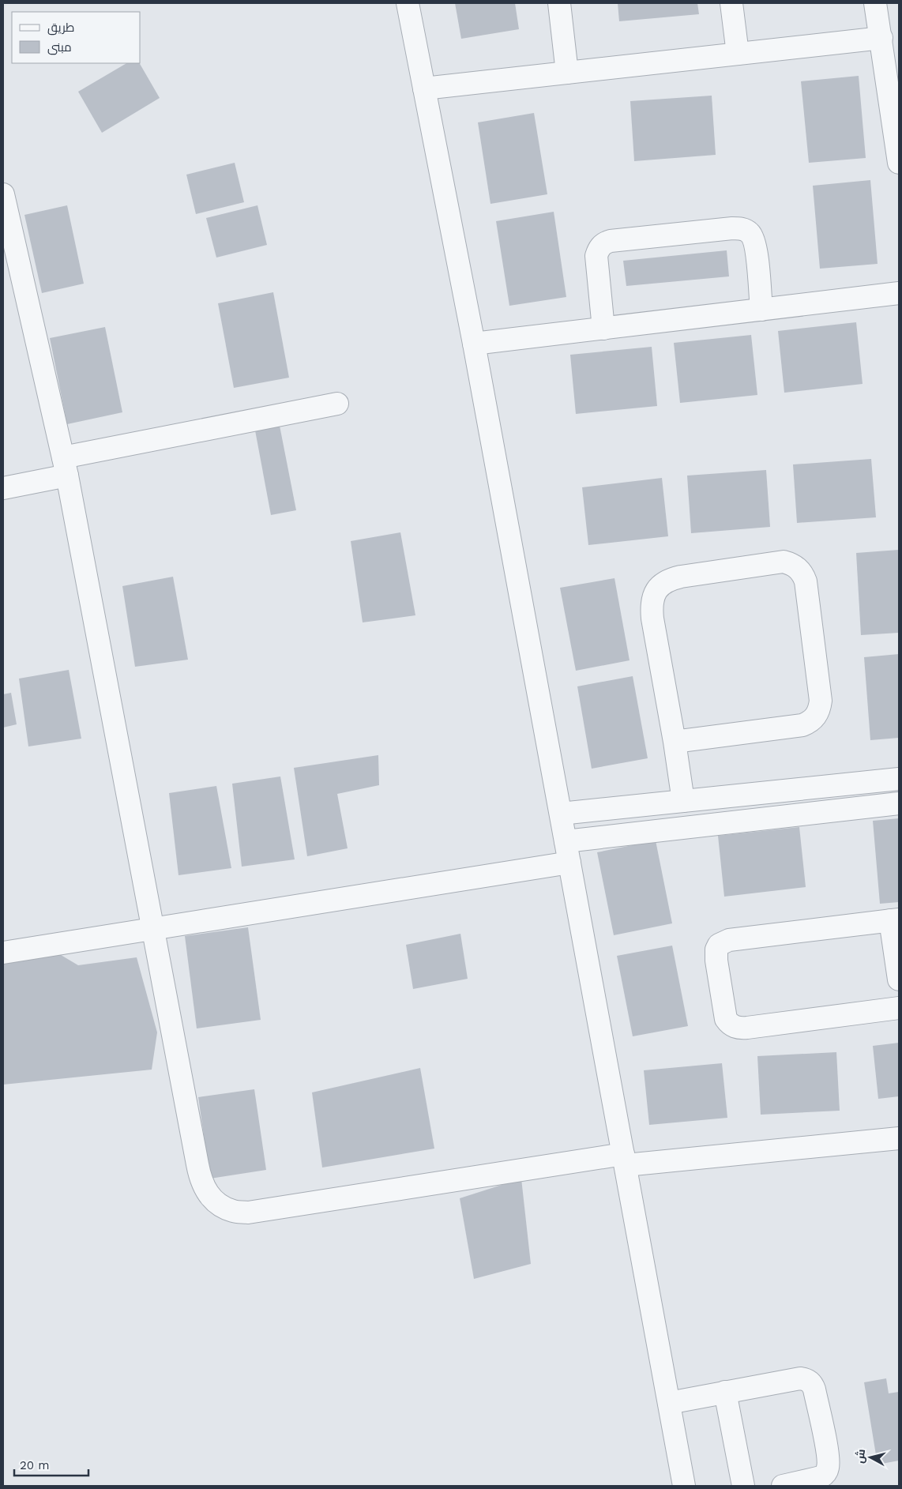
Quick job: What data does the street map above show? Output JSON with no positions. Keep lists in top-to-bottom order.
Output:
{
  "legend": ["طريق", "مبنى"],
  "scale_bar": "20 m",
  "north": "left"
}
